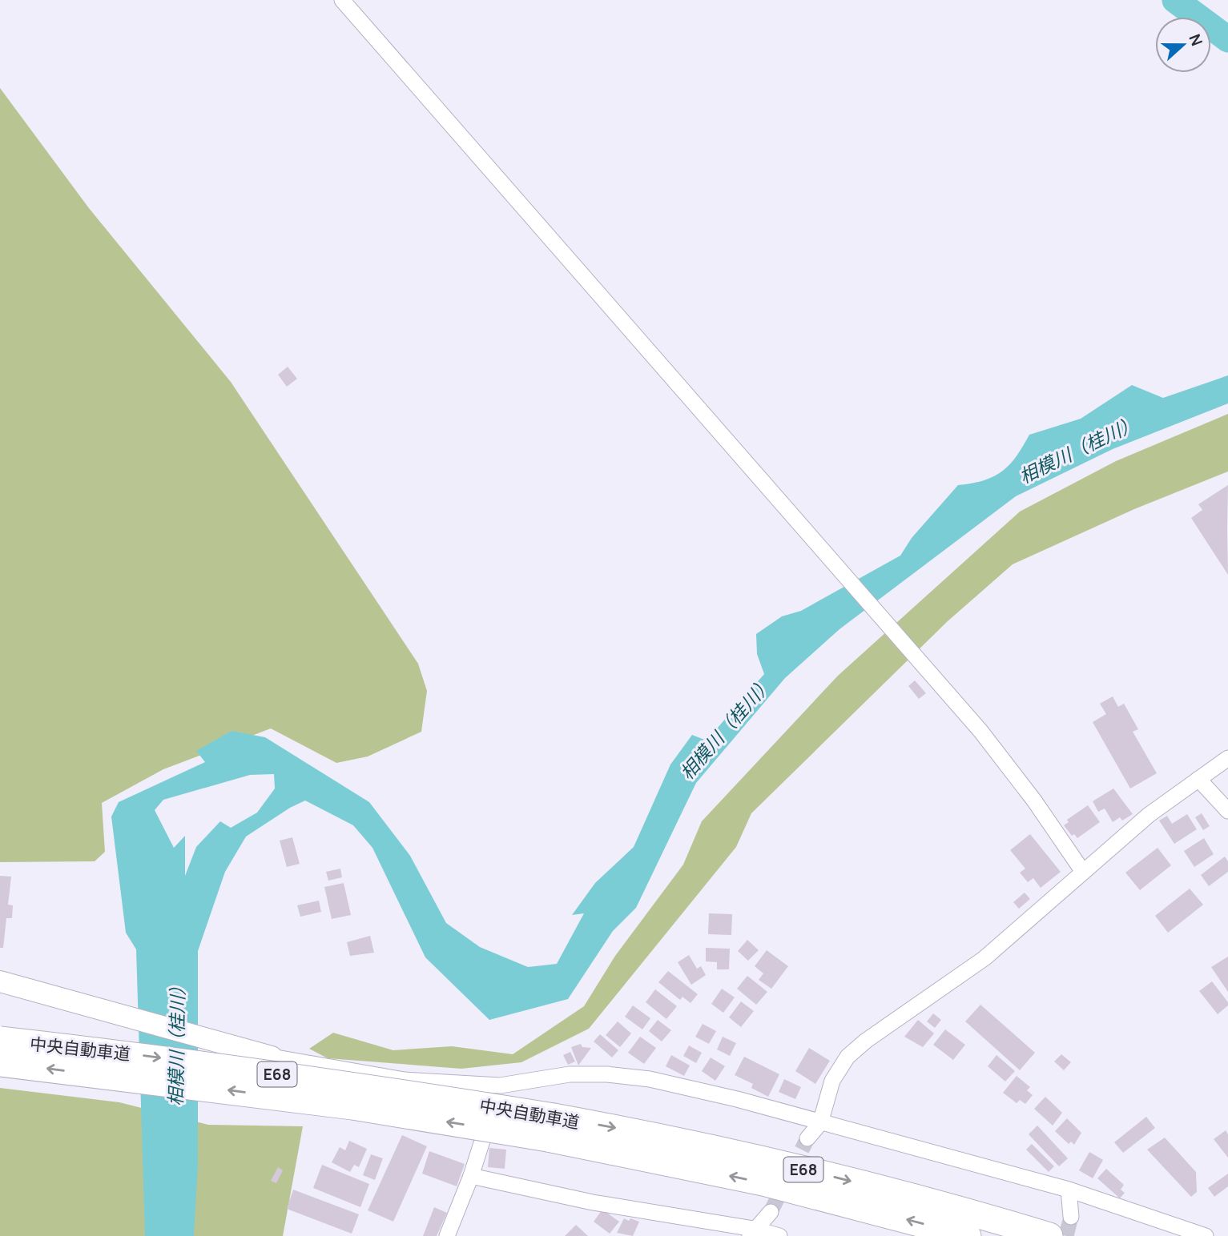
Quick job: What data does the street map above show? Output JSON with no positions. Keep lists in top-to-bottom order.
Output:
{
  "streets": {
    "highway": ["中央自動車道", "E68"]
  },
  "water": ["相模川（桂川）"],
  "north": "right"
}
